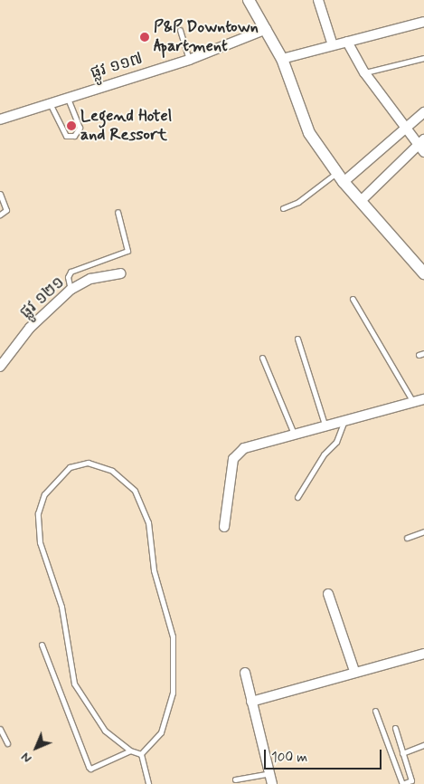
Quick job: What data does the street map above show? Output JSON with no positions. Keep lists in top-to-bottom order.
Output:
{
  "streets": {
    "street": ["ផ្លូវ ១១៧", "ផ្លូវ ១២១"]
  },
  "places": ["P&P Downtown Apartment", "Legend Hotel and Ressort"],
  "scale_bar": "100 m",
  "north": "bottom left"
}
